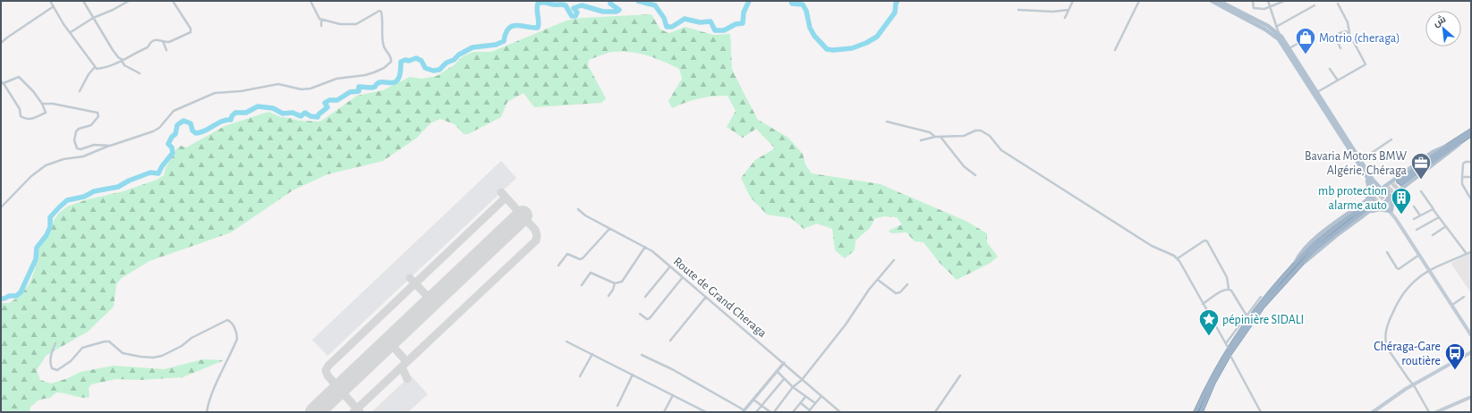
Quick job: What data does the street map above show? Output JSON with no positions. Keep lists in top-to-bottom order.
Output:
{
  "streets": {
    "street": ["Route de Grand Cheraga"]
  },
  "places": {
    "shop": ["Motrio (cheraga)"],
    "office": ["Bavaria Motors BMW Algérie, Chéraga"],
    "building": ["mb protection alarme auto"],
    "place": ["pépinière SIDALI"],
    "bus stop": ["Chéraga-Gare routière"]
  },
  "north": "top left"
}
